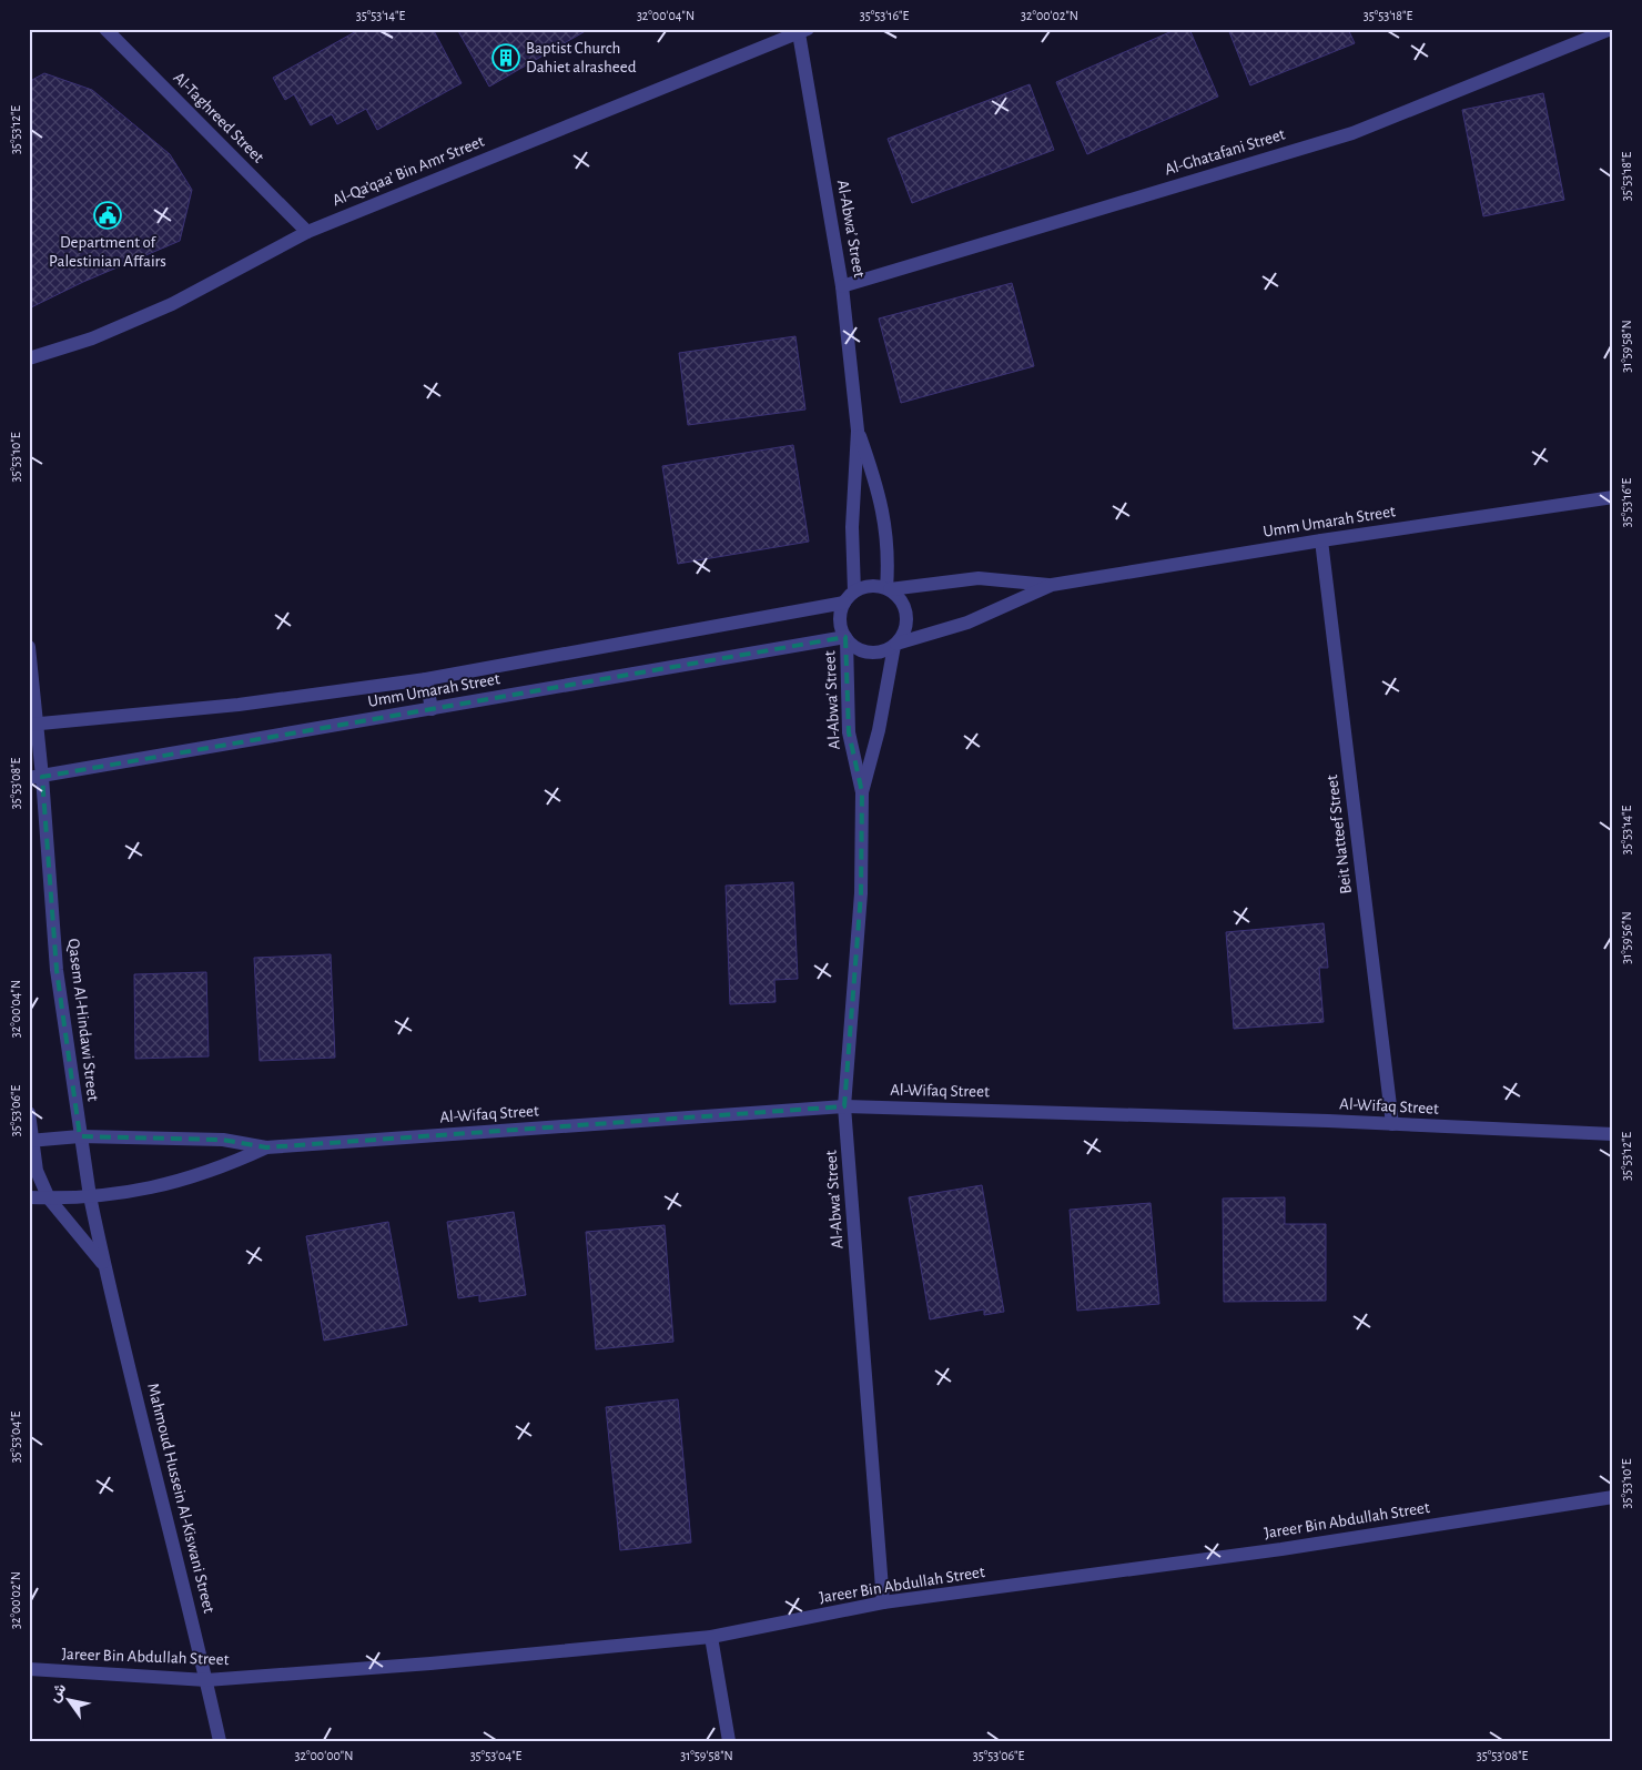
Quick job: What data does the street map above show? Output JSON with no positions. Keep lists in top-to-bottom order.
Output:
{
  "streets": {
    "street": [
      "Al-Taghreed Street",
      "Al-Ghatafani Street",
      "Al-Qa’qaa’ Bin Amr Street",
      "Al-Abwa’ Street",
      "Umm Umarah Street",
      "Beit Natteef Street",
      "Qasem Al-Hindawi Street",
      "Al-Wifaq Street",
      "Mahmoud Hussein Al-Kiswani Street",
      "Jareer Bin Abdullah Street"
    ]
  },
  "crossings": [
    ["Al-Taghreed Street", "Al-Qa’qaa’ Bin Amr Street"],
    ["Al-Ghatafani Street", "Al-Abwa’ Street"],
    ["Al-Qa’qaa’ Bin Amr Street", "Al-Abwa’ Street"],
    ["Al-Abwa’ Street", "Umm Umarah Street"],
    ["Al-Abwa’ Street", "Al-Wifaq Street"],
    ["Al-Abwa’ Street", "Jareer Bin Abdullah Street"],
    ["Umm Umarah Street", "Beit Natteef Street"],
    ["Umm Umarah Street", "Qasem Al-Hindawi Street"],
    ["Beit Natteef Street", "Al-Wifaq Street"],
    ["Qasem Al-Hindawi Street", "Al-Wifaq Street"],
    ["Qasem Al-Hindawi Street", "Mahmoud Hussein Al-Kiswani Street"],
    ["Al-Wifaq Street", "Mahmoud Hussein Al-Kiswani Street"],
    ["Mahmoud Hussein Al-Kiswani Street", "Jareer Bin Abdullah Street"]
  ],
  "places": {
    "building": ["Baptist Church Dahiet alrasheed"],
    "public building": ["Department of Palestinian Affairs"]
  },
  "north": "top left",
  "coordinates": [
    "35°53'14\"E",
    "32°00'04\"N",
    "35°53'16\"E",
    "32°00'02\"N",
    "35°53'18\"E",
    "35°53'12\"E",
    "31°59'58\"N",
    "35°53'10\"E",
    "35°53'08\"E",
    "31°59'56\"N",
    "35°53'06\"E",
    "35°53'04\"E",
    "32°00'00\"N"
  ]
}
